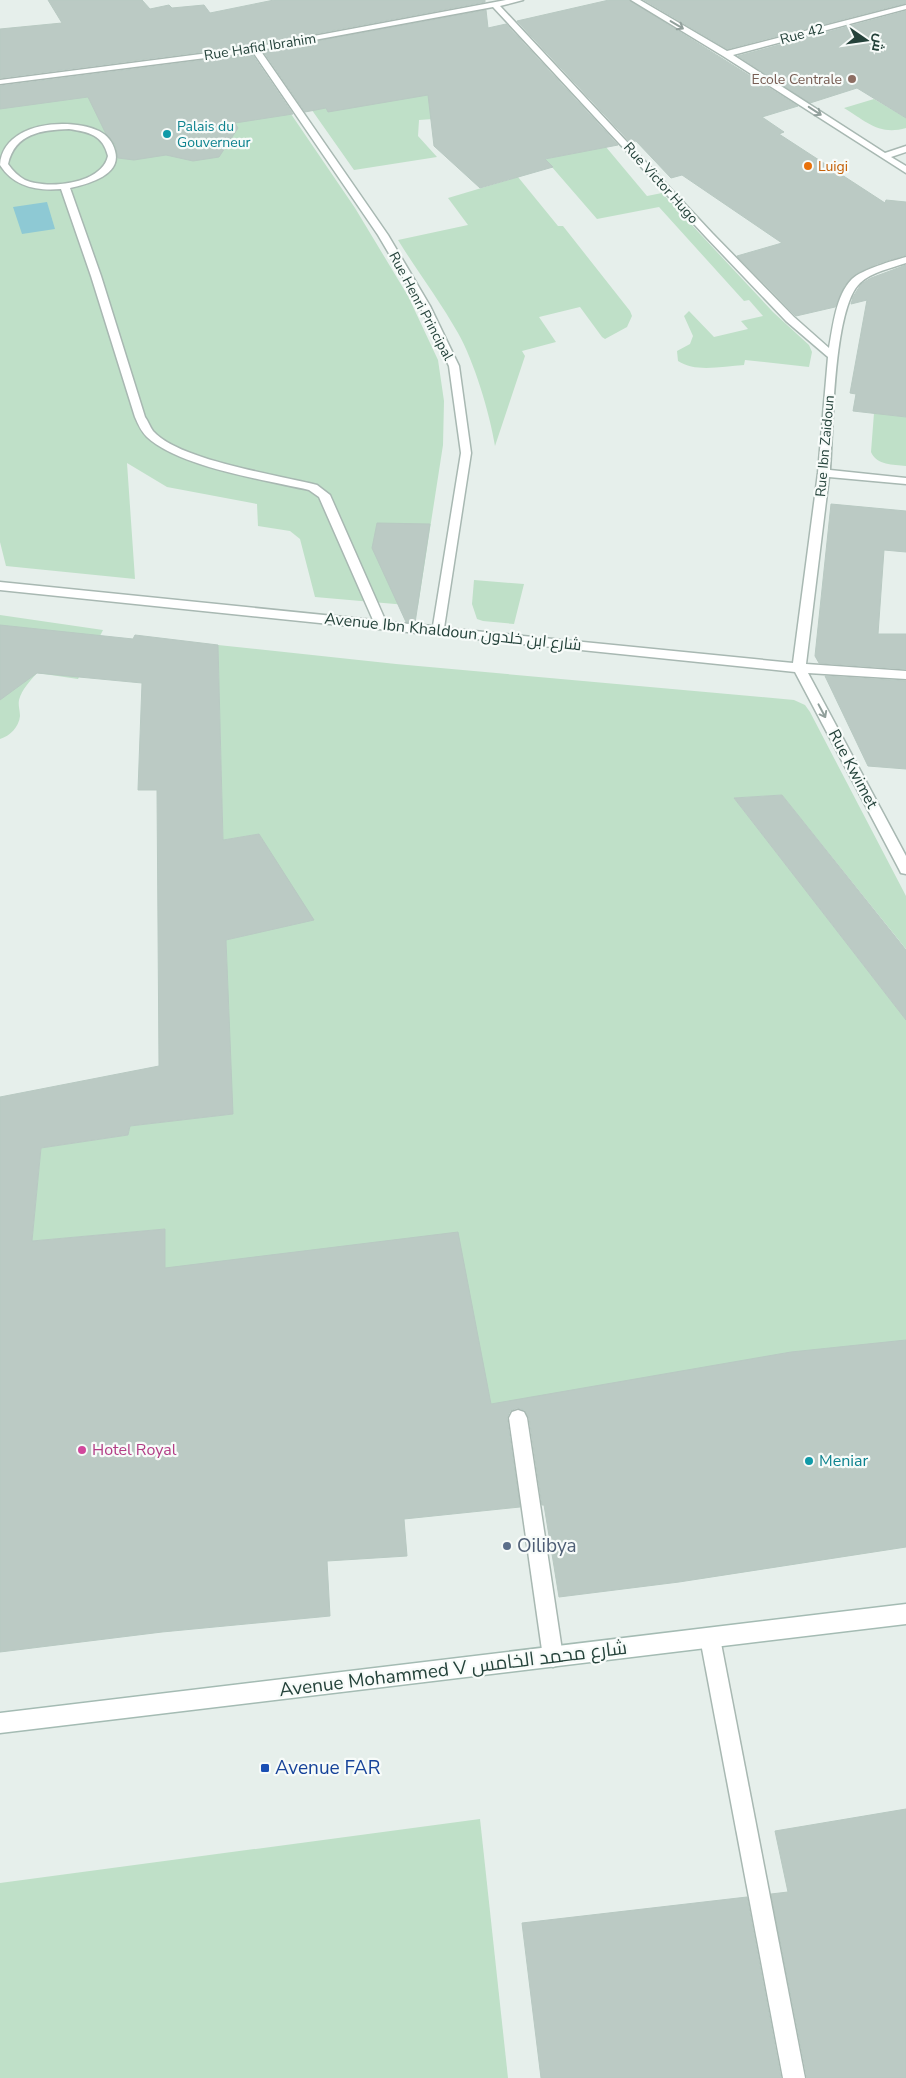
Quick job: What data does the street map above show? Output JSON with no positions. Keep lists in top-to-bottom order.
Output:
{
  "streets": {
    "street": [
      "Rue 42",
      "Rue Hafid Ibrahim",
      "Rue Victor Hugo",
      "Rue Henri Principal",
      "Rue Ibn Zaidoun",
      "Avenue Ibn Khaldoun شارع ابن خلدون",
      "Rue Kwimet",
      "Avenue Mohammed V شارع محمد الخامس"
    ]
  },
  "crossings": [
    ["Rue Hafid Ibrahim", "Rue Victor Hugo"],
    ["Rue Hafid Ibrahim", "Rue Henri Principal"],
    ["Rue Victor Hugo", "Rue Ibn Zaidoun"],
    ["Rue Henri Principal", "Avenue Ibn Khaldoun شارع ابن خلدون"],
    ["Rue Ibn Zaidoun", "Avenue Ibn Khaldoun شارع ابن خلدون"],
    ["Rue Ibn Zaidoun", "Rue Kwimet"],
    ["Avenue Ibn Khaldoun شارع ابن خلدون", "Rue Kwimet"]
  ],
  "one_way": ["Rue Kwimet"],
  "places": {
    "other": [
      "Ecole Centrale",
      "Palais du Gouverneur",
      "Luigi",
      "Hotel Royal",
      "Meniar",
      "Oilibya"
    ],
    "transit": ["Avenue FAR"]
  },
  "north": "right"
}
